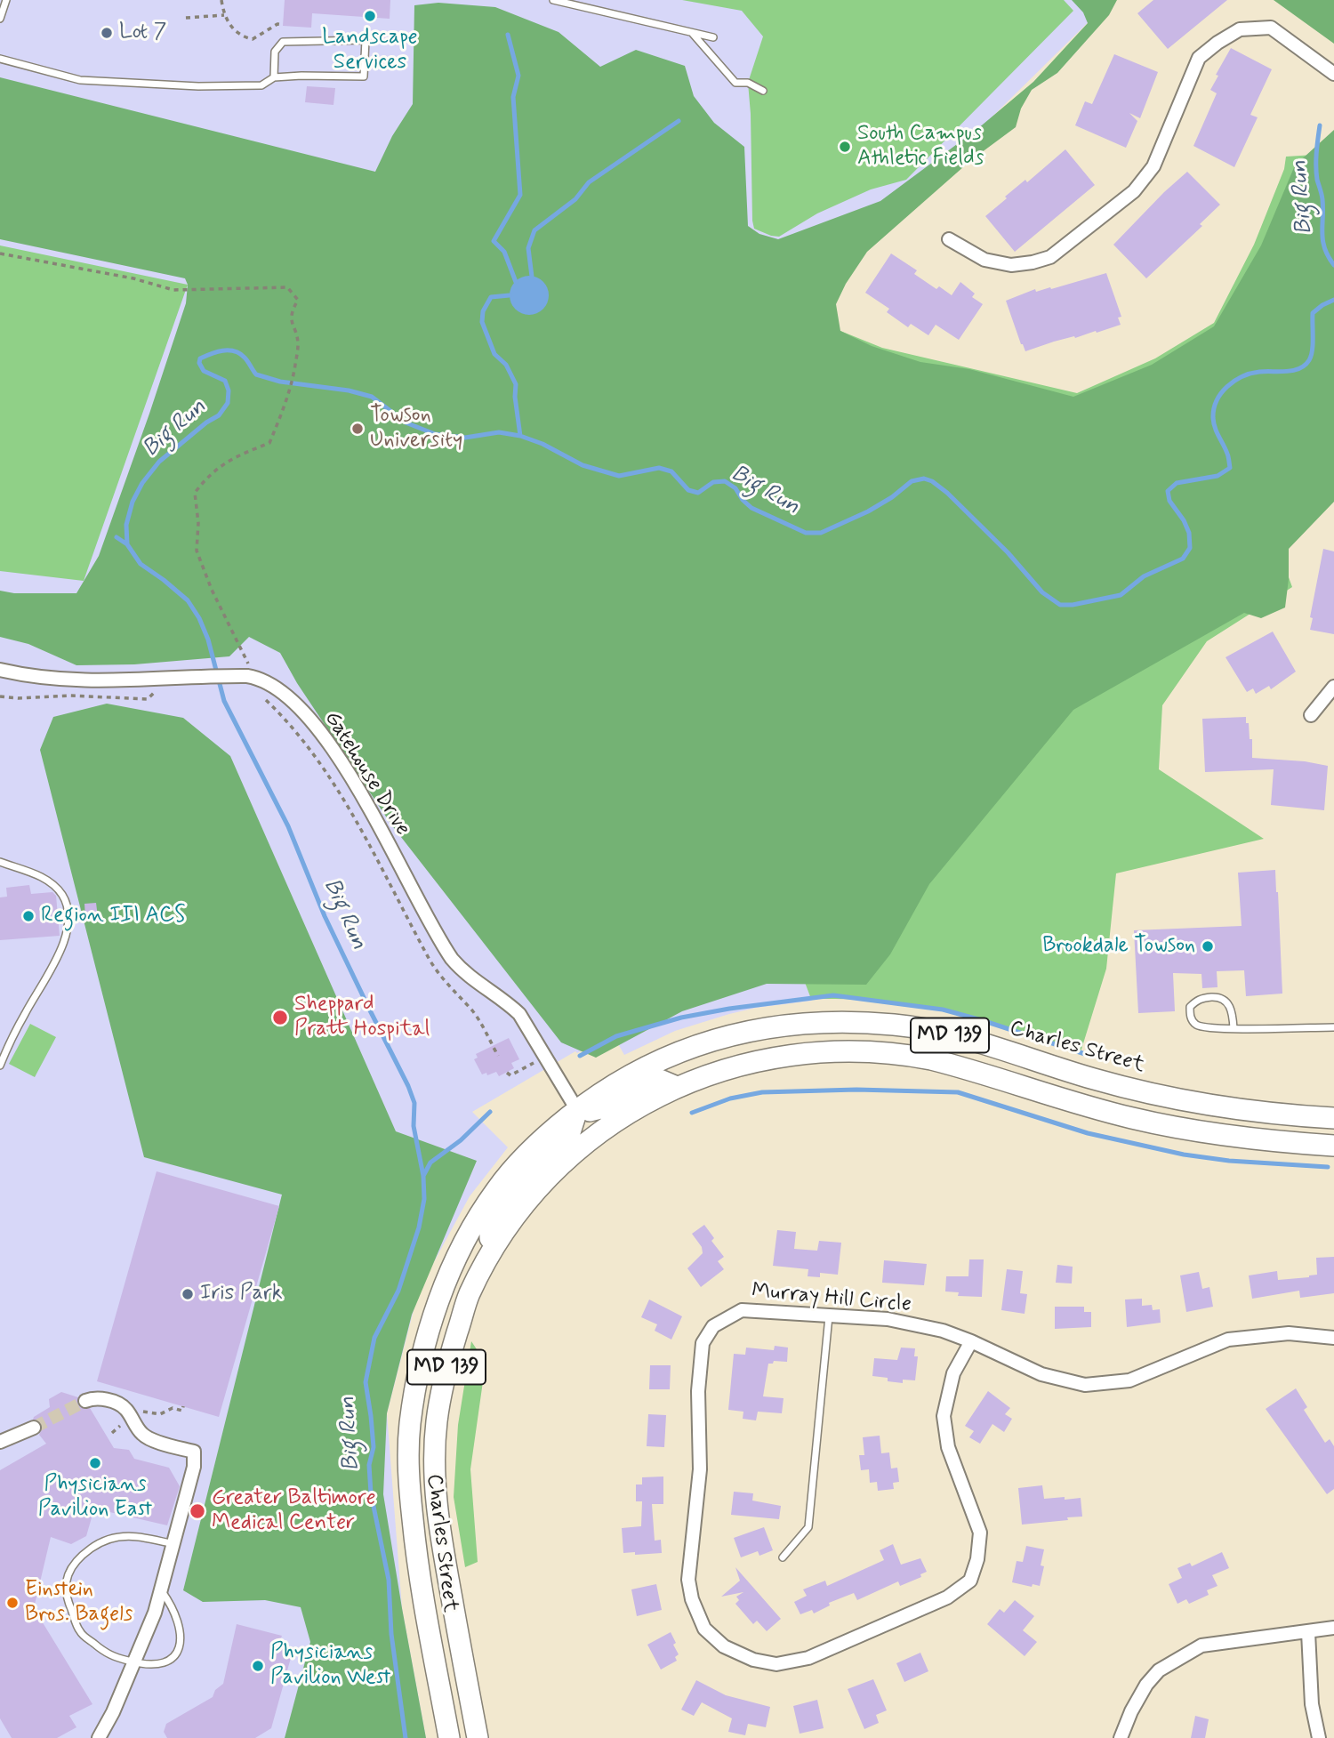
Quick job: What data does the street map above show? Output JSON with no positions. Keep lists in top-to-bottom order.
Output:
{
  "streets": {
    "main road": ["MD 139", "Charles Street"],
    "street": ["Gatehouse Drive", "Murray Hill Circle"]
  },
  "crossings": [
    ["Gatehouse Drive", "Charles Street"]
  ],
  "water": ["Big Run"],
  "places": [
    "Landscape Services",
    "Lot 7",
    "South Campus Athletic Fields",
    "Towson University",
    "Region III ACS",
    "Brookdale Towson",
    "Sheppard Pratt Hospital",
    "Iris Park",
    "Physicians Pavilion East",
    "Greater Baltimore Medical Center",
    "Einstein Bros. Bagels",
    "Physicians Pavilion West"
  ]
}
